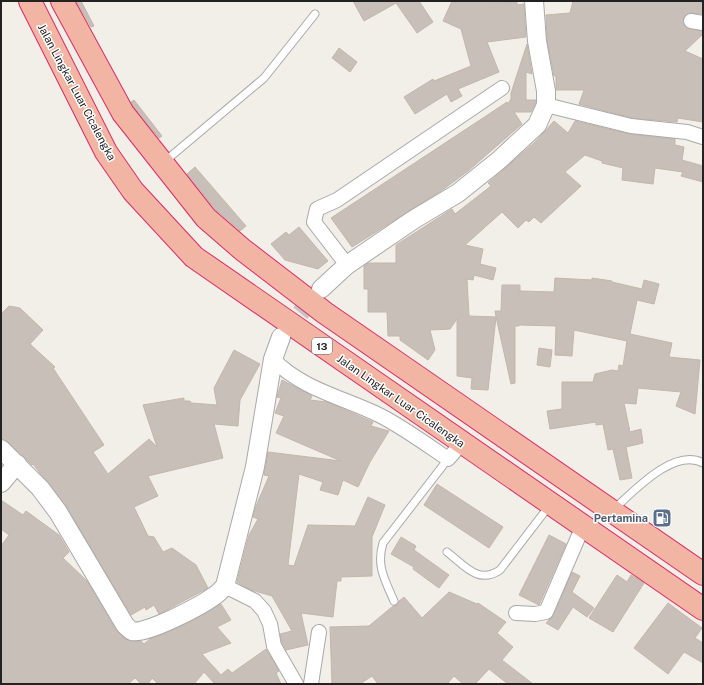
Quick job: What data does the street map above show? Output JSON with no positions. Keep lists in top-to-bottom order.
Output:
{
  "streets": {
    "highway": ["Jalan Lingkar Luar Cicalengka", "13"]
  },
  "places": {
    "fuel station": ["Pertamina"]
  }
}
